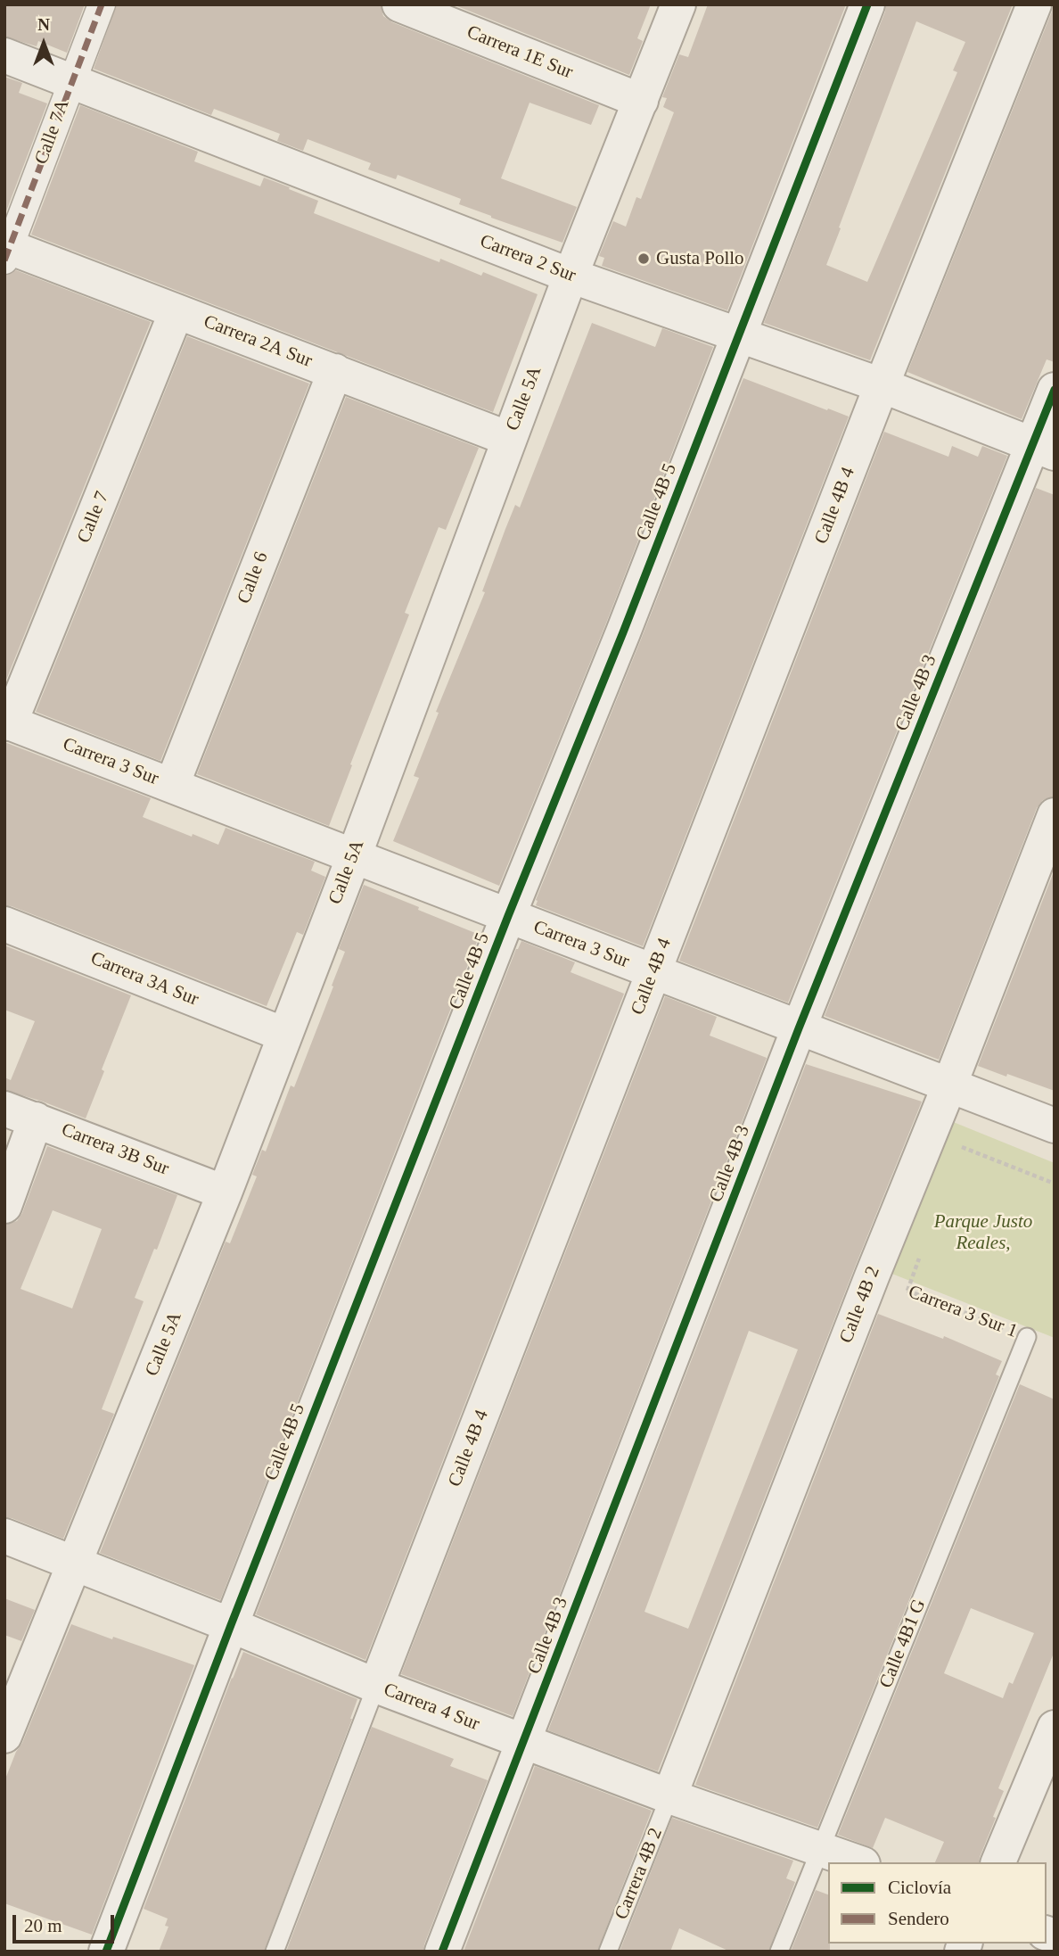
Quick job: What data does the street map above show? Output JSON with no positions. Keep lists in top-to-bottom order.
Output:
{
  "streets": {
    "street": [
      "Carrera 1E Sur",
      "Calle 7A",
      "Carrera 2 Sur",
      "Carrera 2A Sur",
      "Calle 5A",
      "Calle 4B 5",
      "Calle 4B 4",
      "Calle 7",
      "Calle 6",
      "Calle 4B 3",
      "Carrera 3 Sur",
      "Carrera 3A Sur",
      "Carrera 3B Sur",
      "Calle 4B 2",
      "Carrera 4 Sur"
    ],
    "lane": ["Calle 4B1 G", "Carrera 4B 2"],
    "path": ["Carrera 3 Sur 1"]
  },
  "crossings": [
    ["Carrera 1E Sur", "Calle 5A"],
    ["Calle 7A", "Carrera 2 Sur"],
    ["Calle 7A", "Carrera 2A Sur"],
    ["Carrera 2 Sur", "Calle 5A"],
    ["Carrera 2 Sur", "Calle 4B 5"],
    ["Carrera 2 Sur", "Calle 4B 4"],
    ["Carrera 2 Sur", "Calle 4B 3"],
    ["Carrera 2A Sur", "Calle 5A"],
    ["Carrera 2A Sur", "Calle 7"],
    ["Carrera 2A Sur", "Calle 6"],
    ["Calle 5A", "Carrera 3 Sur"],
    ["Calle 5A", "Carrera 3A Sur"],
    ["Calle 5A", "Carrera 3B Sur"],
    ["Calle 5A", "Carrera 4 Sur"],
    ["Calle 4B 5", "Carrera 3 Sur"],
    ["Calle 4B 5", "Carrera 4 Sur"],
    ["Calle 4B 4", "Carrera 3 Sur"],
    ["Calle 4B 4", "Carrera 4 Sur"],
    ["Calle 7", "Carrera 3 Sur"],
    ["Calle 6", "Carrera 3 Sur"],
    ["Calle 4B 3", "Carrera 3 Sur"],
    ["Calle 4B 3", "Carrera 4 Sur"],
    ["Carrera 3 Sur", "Calle 4B 2"],
    ["Calle 4B 2", "Carrera 3 Sur 1"],
    ["Calle 4B 2", "Carrera 4 Sur"],
    ["Calle 4B 2", "Carrera 4B 2"],
    ["Carrera 3 Sur 1", "Calle 4B1 G"],
    ["Calle 4B1 G", "Carrera 4 Sur"],
    ["Carrera 4 Sur", "Carrera 4B 2"]
  ],
  "parks": ["Parque Justo Reales,"],
  "places": ["Gusta Pollo"],
  "legend": ["Ciclovía", "Sendero"],
  "scale_bar": "20 m",
  "north": "top"
}
